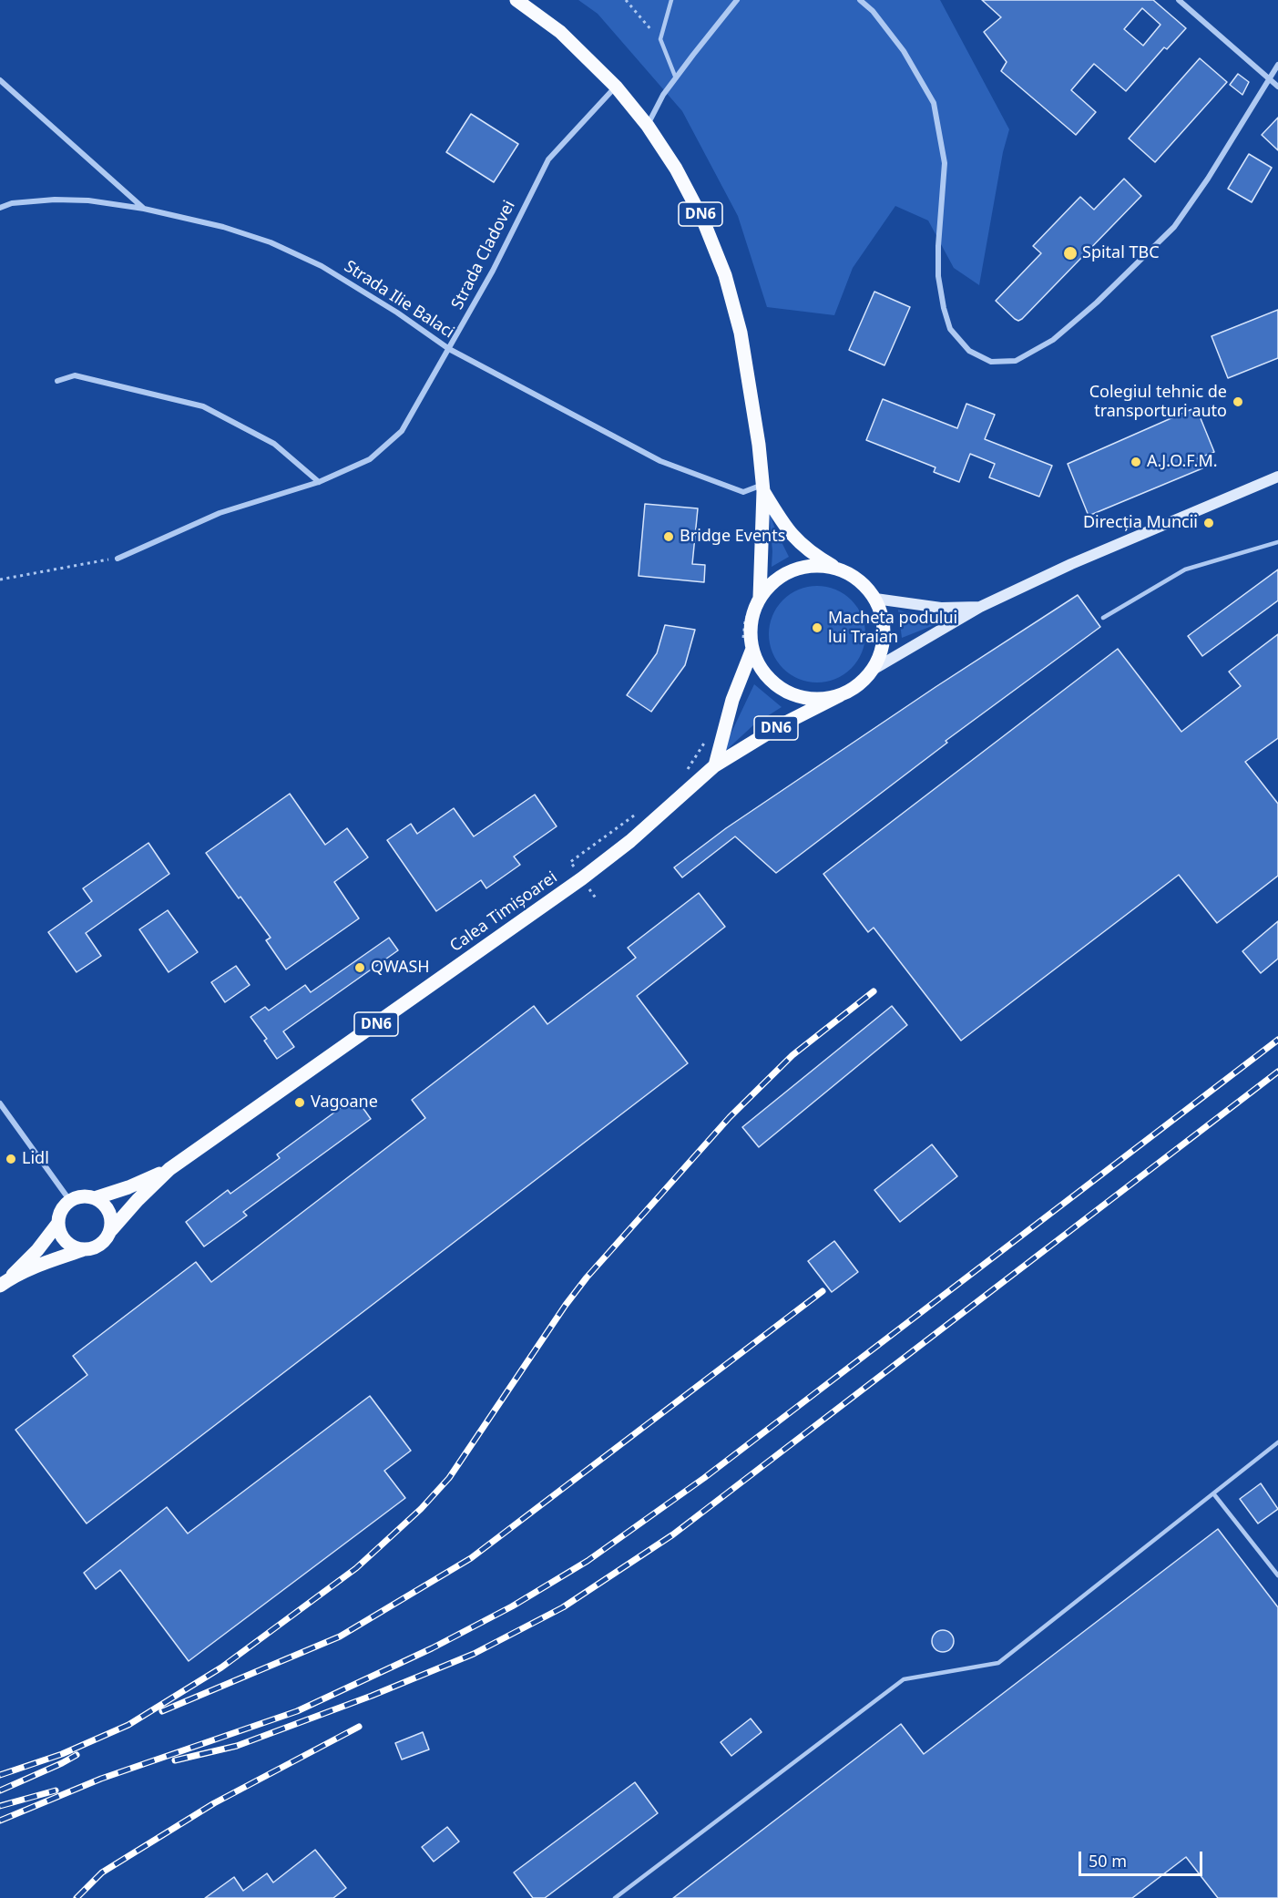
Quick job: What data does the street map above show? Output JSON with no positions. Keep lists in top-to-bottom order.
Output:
{
  "streets": {
    "main road": ["DN6", "Calea Timișoarei"],
    "street": ["Strada Cladovei", "Strada Ilie Balaci"]
  },
  "crossings": [
    ["DN6", "Strada Cladovei"],
    ["DN6", "Strada Ilie Balaci"],
    ["DN6", "Calea Timișoarei"],
    ["Strada Cladovei", "Strada Ilie Balaci"]
  ],
  "places": [
    "Spital TBC",
    "Colegiul tehnic de transporturi auto",
    "A.J.O.F.M.",
    "Direcția Muncii",
    "Bridge Events",
    "Macheta podului lui Traian",
    "QWASH",
    "Vagoane",
    "Lidl"
  ],
  "scale_bar": "50 m"
}
